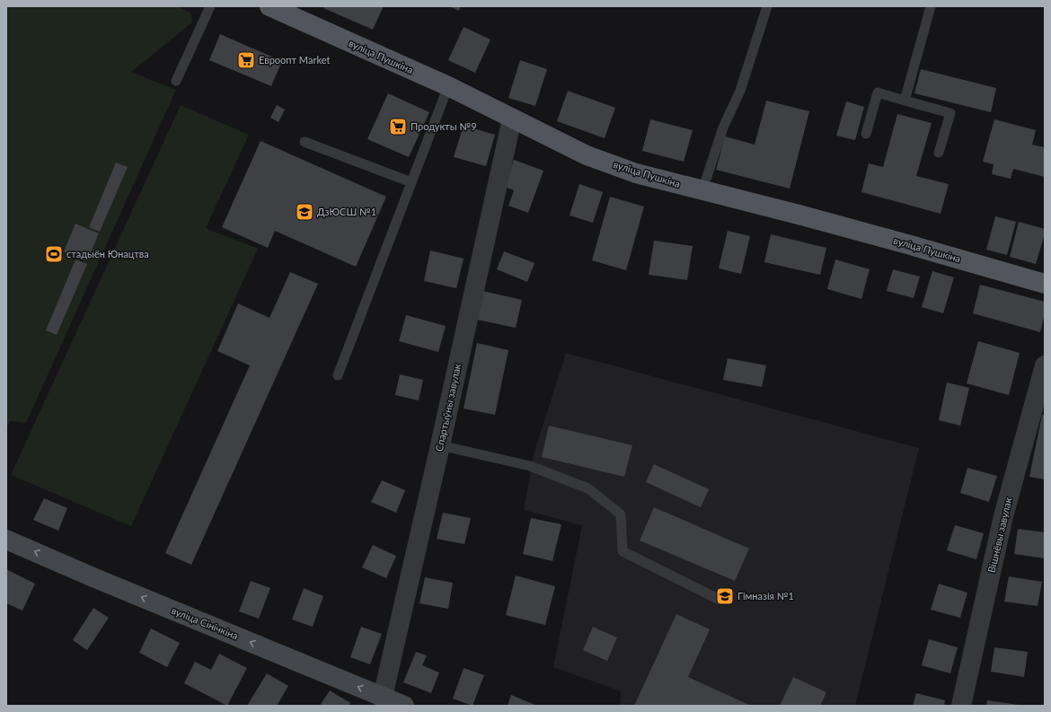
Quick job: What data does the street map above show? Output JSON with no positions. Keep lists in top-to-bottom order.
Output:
{
  "streets": {
    "main road": ["вуліца Пушкіна"],
    "street": ["Спартыўны завулак", "Вішнёвы завулак", "вуліца Сінічкіна"]
  },
  "crossings": [
    ["вуліца Пушкіна", "Спартыўны завулак"],
    ["Спартыўны завулак", "вуліца Сінічкіна"]
  ],
  "one_way": ["вуліца Сінічкіна"],
  "places": {
    "supermarket": ["Евроопт Market", "Продукты №9"],
    "school or university": ["ДзЮСШ №1", "Гімназія №1"],
    "sports": ["стадыён Юнацтва"]
  }
}
